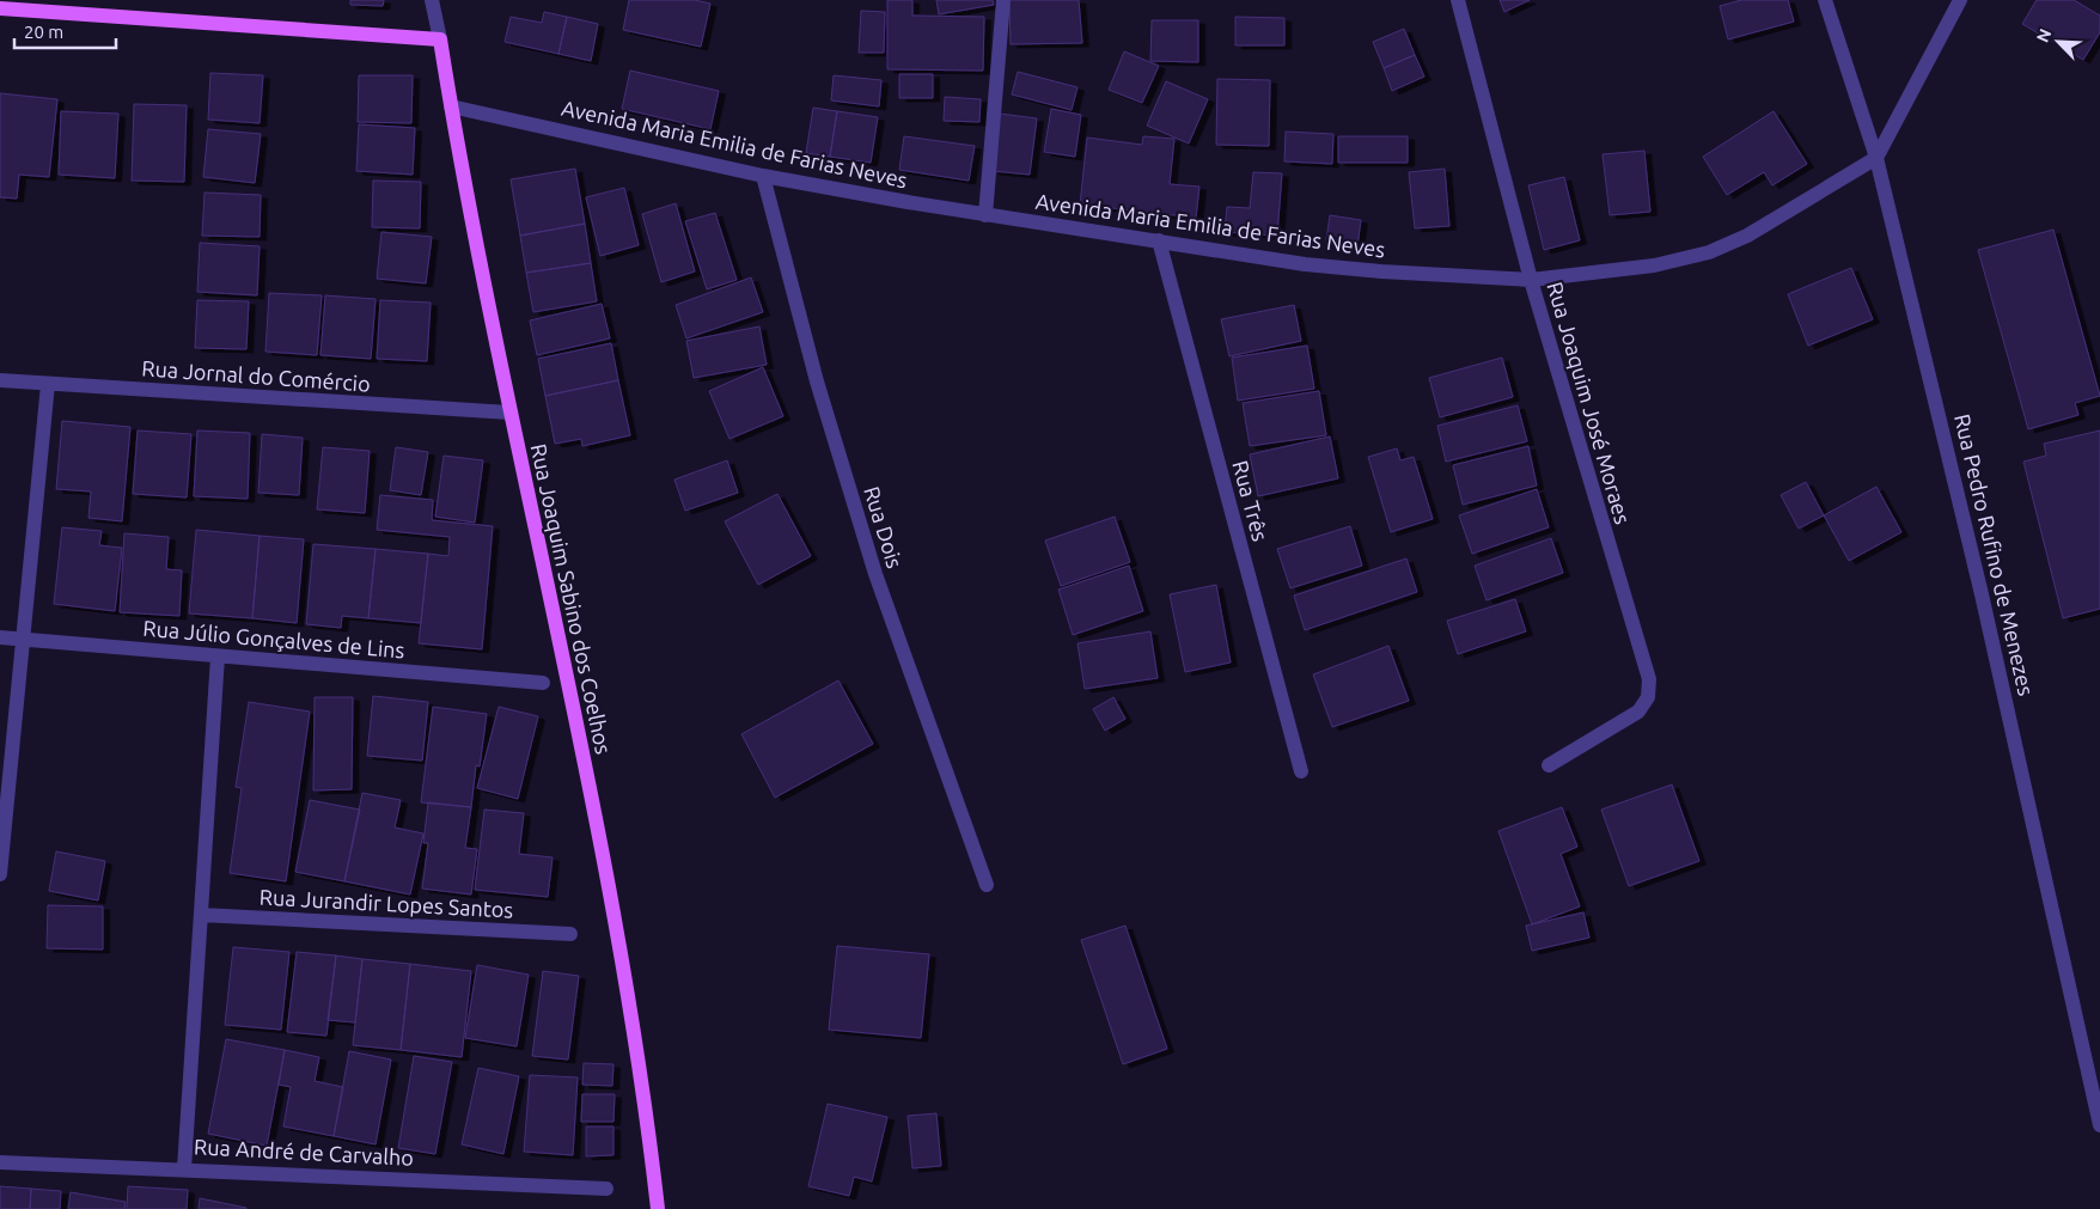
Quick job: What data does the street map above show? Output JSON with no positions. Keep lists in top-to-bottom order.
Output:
{
  "streets": {
    "main road": ["Rua Joaquim Sabino dos Coelhos"],
    "street": [
      "Avenida Maria Emilia de Farias Neves",
      "Rua Jornal do Comércio",
      "Rua Joaquim José Moraes",
      "Rua Três",
      "Rua Dois",
      "Rua Pedro Rufino de Menezes",
      "Rua Júlio Gonçalves de Lins",
      "Rua Jurandir Lopes Santos",
      "Rua André de Carvalho"
    ]
  },
  "crossings": [
    ["Avenida Maria Emilia de Farias Neves", "Rua Joaquim José Moraes"],
    ["Avenida Maria Emilia de Farias Neves", "Rua Três"],
    ["Avenida Maria Emilia de Farias Neves", "Rua Dois"],
    ["Avenida Maria Emilia de Farias Neves", "Rua Pedro Rufino de Menezes"],
    ["Avenida Maria Emilia de Farias Neves", "Rua Joaquim Sabino dos Coelhos"],
    ["Rua Jornal do Comércio", "Rua Joaquim Sabino dos Coelhos"]
  ],
  "scale_bar": "20 m",
  "north": "top left"
}
